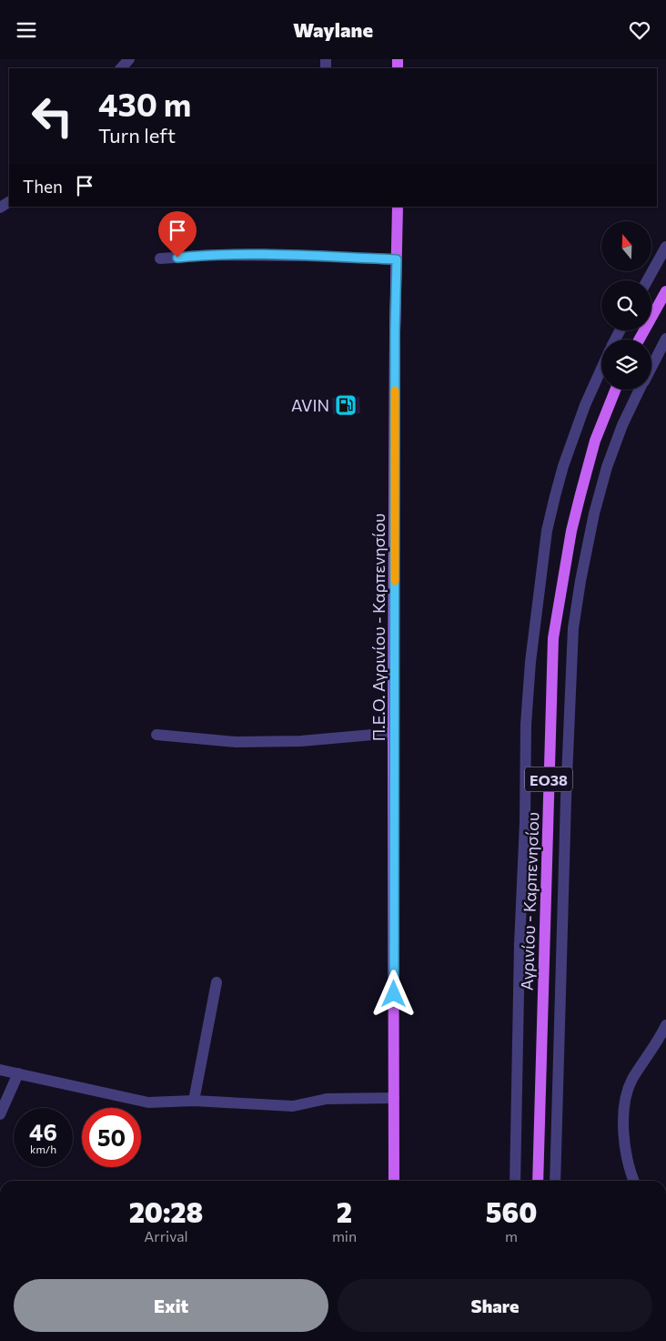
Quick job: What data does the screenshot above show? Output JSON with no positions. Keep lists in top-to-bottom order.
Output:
{
  "streets": {
    "main road": ["Π.Ε.Ο. Αγρινίου - Καρπενησίου", "ΕΟ38", "Αγρινίου - Καρπενησίου"]
  },
  "places": {
    "fuel station": ["AVIN"]
  },
  "north": "top",
  "page": {
    "header": "Waylane",
    "turn": ["430 m", "Turn left"],
    "then": "Then",
    "speed": "46 km/h",
    "limit": "50",
    "eta": [
      "20:28",
      "Arrival",
      "2",
      "min",
      "560",
      "m"
    ],
    "buttons": ["Exit", "Share"]
  }
}
